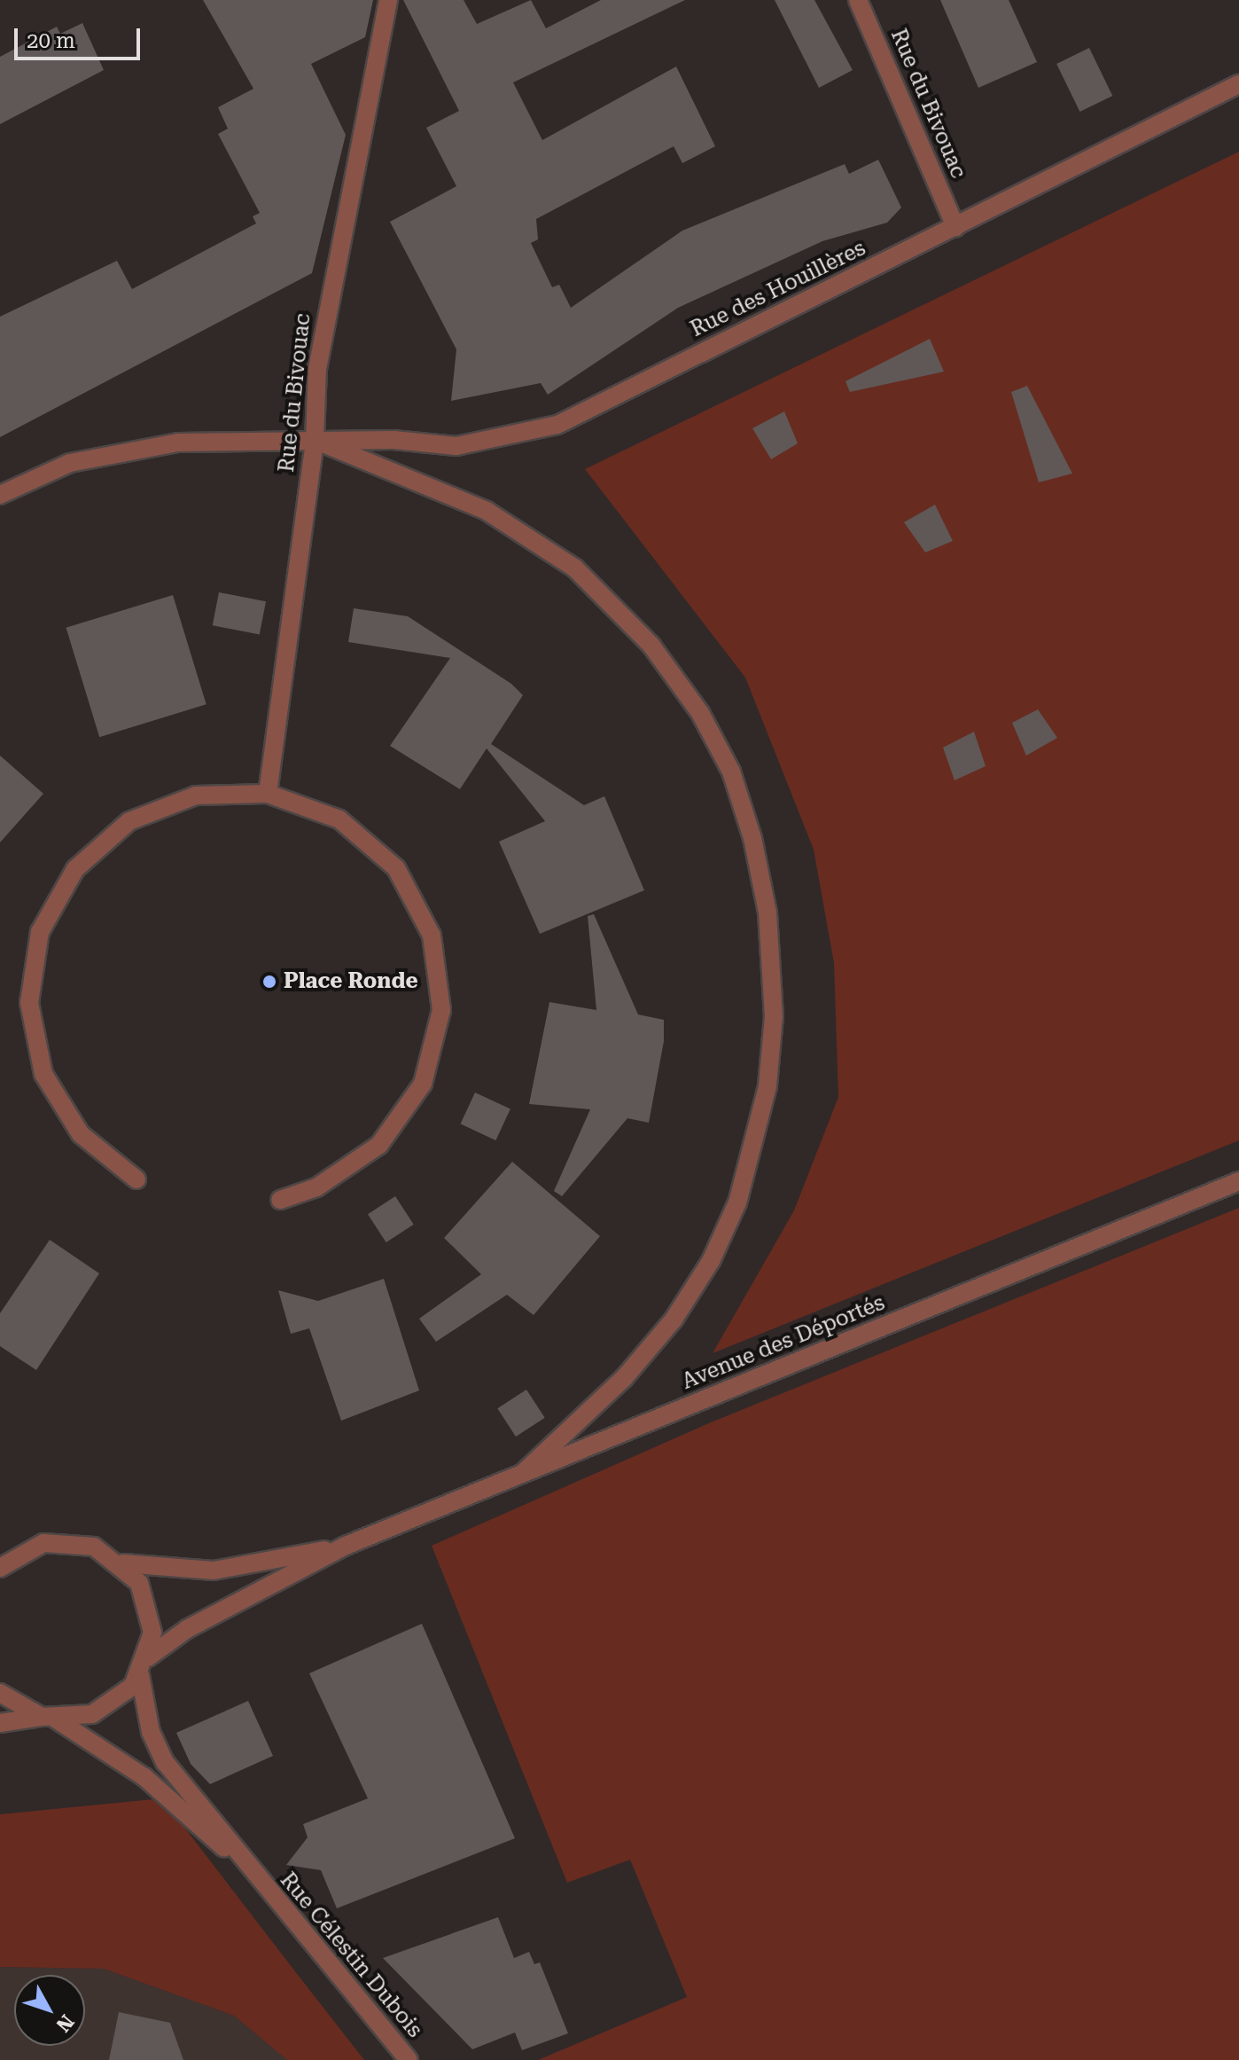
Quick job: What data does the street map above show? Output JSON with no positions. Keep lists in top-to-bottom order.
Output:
{
  "streets": {
    "street": [
      "Rue du Bivouac",
      "Rue des Houillères",
      "Avenue des Déportés",
      "Rue Célestin Dubois"
    ]
  },
  "crossings": [
    ["Rue du Bivouac", "Rue des Houillères"]
  ],
  "places": ["Place Ronde"],
  "scale_bar": "20 m",
  "north": "bottom right"
}
